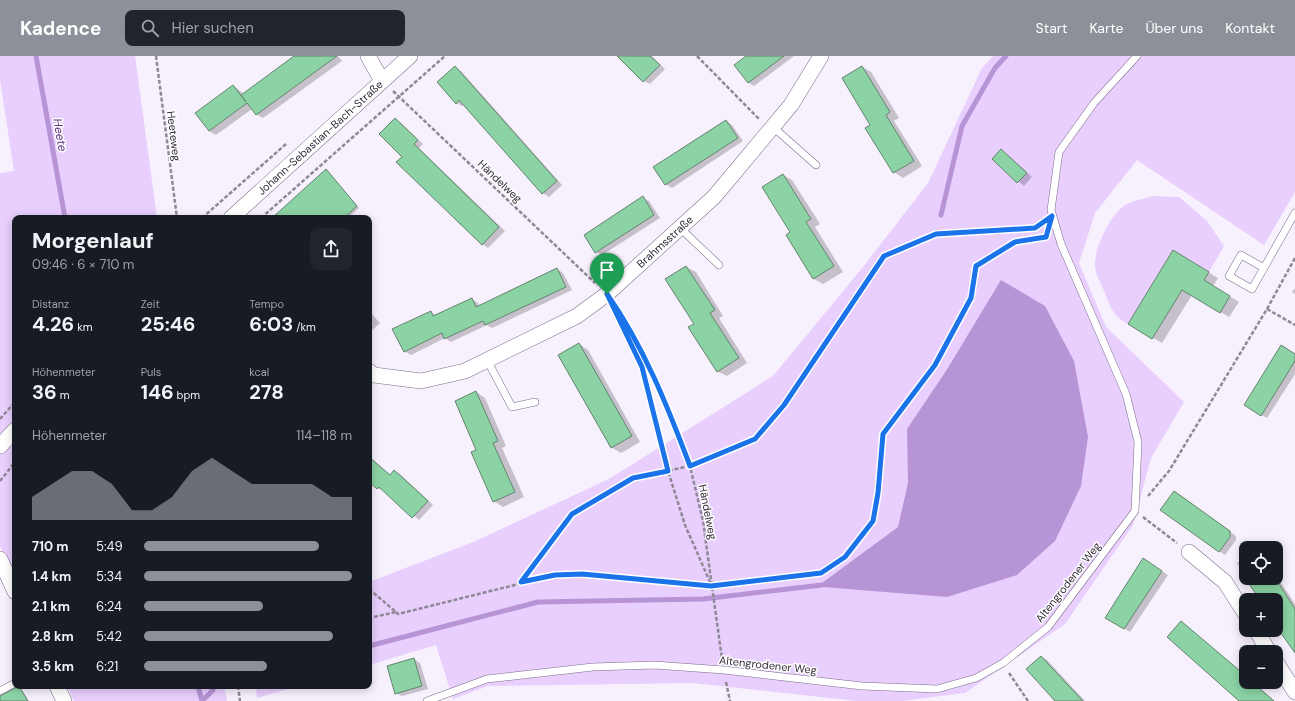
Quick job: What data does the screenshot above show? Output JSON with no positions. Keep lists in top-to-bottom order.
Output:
{
  "streets": {
    "street": ["Johann-Sebastian-Bach-Straße", "Brahmsstraße"],
    "lane": ["Altengrodener Weg"],
    "path": ["Heeteweg", "Händelweg"]
  },
  "crossings": [
    ["Johann-Sebastian-Bach-Straße", "Händelweg"],
    ["Händelweg", "Brahmsstraße"]
  ],
  "water": ["Heete"],
  "page": {
    "header": "Kadence",
    "search": "Hier suchen",
    "nav": [
      "Start",
      "Karte",
      "Über uns",
      "Kontakt"
    ],
    "heading": ["Morgenlauf", "09:46 · 6 × 710 m"],
    "stats": [
      ["Distanz", "4.26 km"],
      ["Zeit", "25:46"],
      ["Tempo", "6:03 /km"],
      ["Höhenmeter", "36 m"],
      ["Puls", "146 bpm"],
      ["kcal", "278"]
    ],
    "chart": ["Höhenmeter", "114–118 m"],
    "list": [
      {
        "name": "710 m",
        "note": "5:49"
      },
      {
        "name": "1.4 km",
        "note": "5:34"
      },
      {
        "name": "2.1 km",
        "note": "6:24"
      },
      {
        "name": "2.8 km",
        "note": "5:42"
      },
      {
        "name": "3.5 km",
        "note": "6:21"
      }
    ],
    "map_buttons": ["+", "−"]
  }
}
